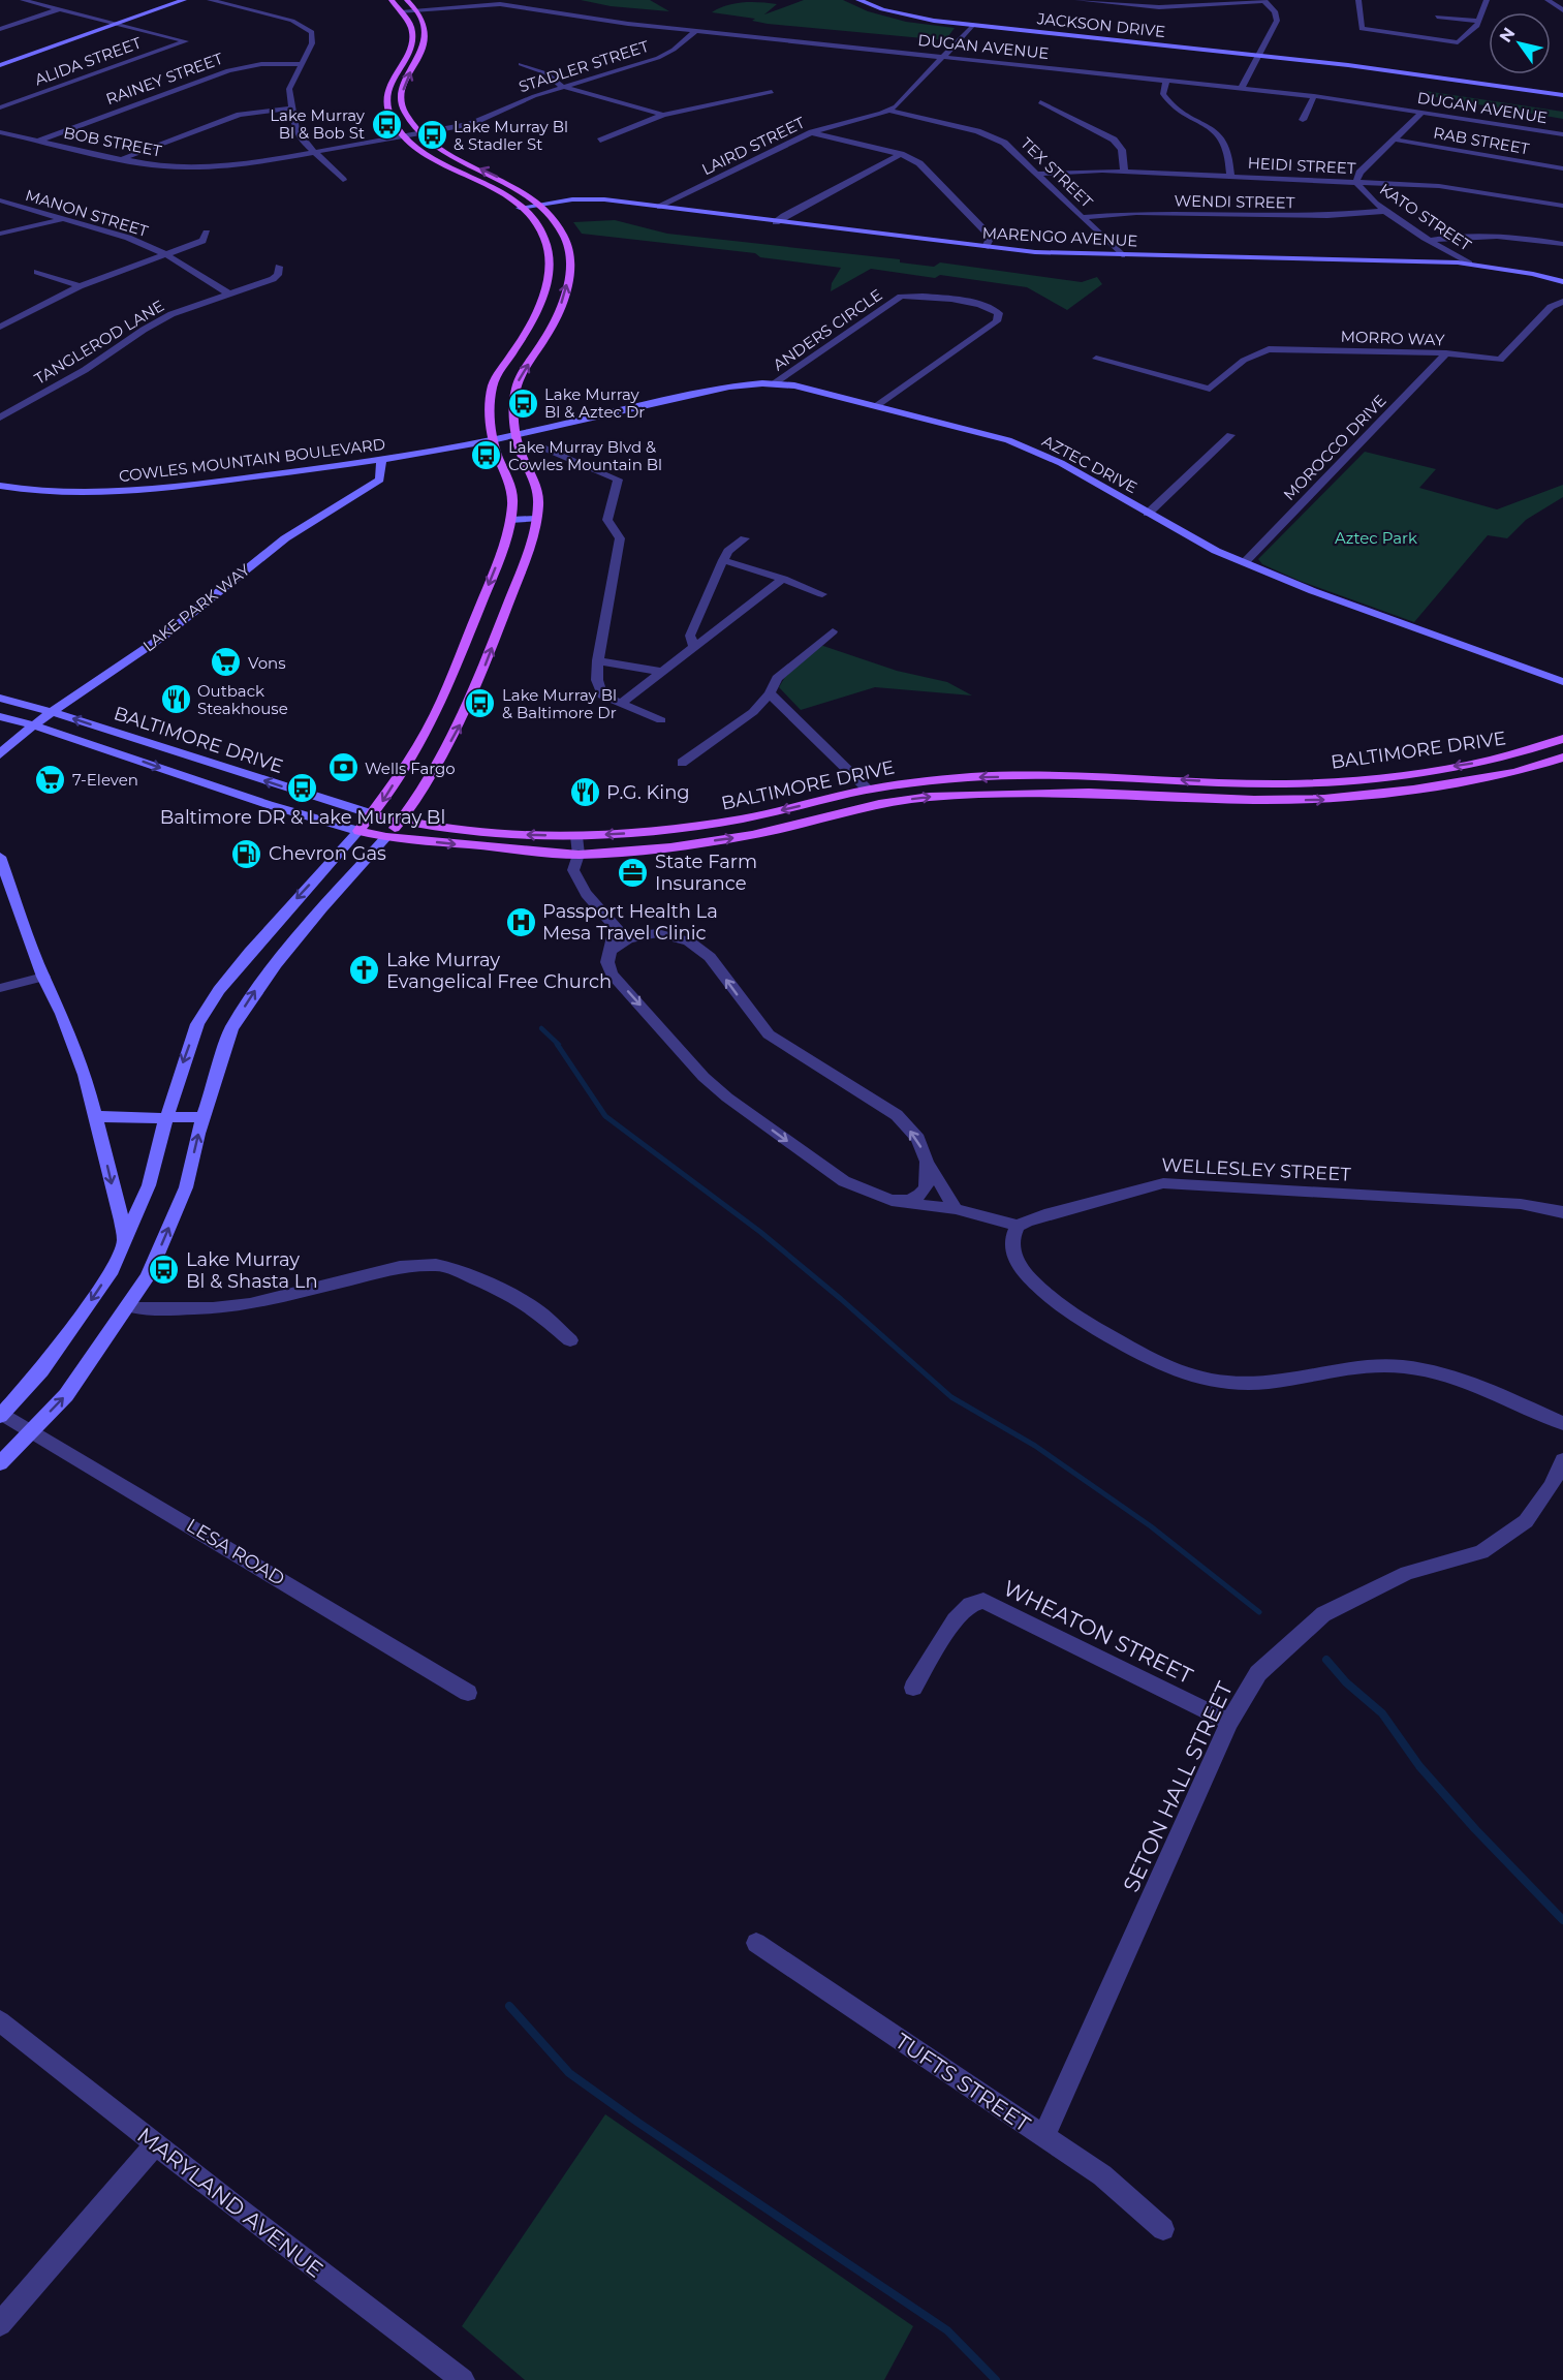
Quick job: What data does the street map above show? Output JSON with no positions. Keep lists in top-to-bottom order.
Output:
{
  "streets": {
    "main road": ["BALTIMORE DRIVE"],
    "street": [
      "JACKSON DRIVE",
      "DUGAN AVENUE",
      "ALIDA STREET",
      "STADLER STREET",
      "RAINEY STREET",
      "RAB STREET",
      "BOB STREET",
      "LAIRD STREET",
      "HEIDI STREET",
      "TEX STREET",
      "WENDI STREET",
      "MANON STREET",
      "KATO STREET",
      "MARENGO AVENUE",
      "ANDERS CIRCLE",
      "MORRO WAY",
      "TANGLEROD LANE",
      "MOROCCO DRIVE",
      "COWLES MOUNTAIN BOULEVARD",
      "AZTEC DRIVE",
      "LAKE PARK WAY",
      "WELLESLEY STREET",
      "LESA ROAD",
      "WHEATON STREET",
      "SETON HALL STREET",
      "TUFTS STREET",
      "MARYLAND AVENUE"
    ]
  },
  "crossings": [
    ["JACKSON DRIVE", "LAIRD STREET"],
    ["DUGAN AVENUE", "STADLER STREET"],
    ["DUGAN AVENUE", "LAIRD STREET"],
    ["DUGAN AVENUE", "KATO STREET"],
    ["STADLER STREET", "BOB STREET"],
    ["RAINEY STREET", "BOB STREET"],
    ["RAB STREET", "KATO STREET"],
    ["LAIRD STREET", "TEX STREET"],
    ["LAIRD STREET", "MARENGO AVENUE"],
    ["HEIDI STREET", "TEX STREET"],
    ["HEIDI STREET", "KATO STREET"],
    ["TEX STREET", "WENDI STREET"],
    ["TEX STREET", "MARENGO AVENUE"],
    ["WENDI STREET", "KATO STREET"],
    ["MANON STREET", "TANGLEROD LANE"],
    ["KATO STREET", "MARENGO AVENUE"],
    ["ANDERS CIRCLE", "AZTEC DRIVE"],
    ["MORRO WAY", "MOROCCO DRIVE"],
    ["MOROCCO DRIVE", "AZTEC DRIVE"],
    ["COWLES MOUNTAIN BOULEVARD", "AZTEC DRIVE"],
    ["COWLES MOUNTAIN BOULEVARD", "LAKE PARK WAY"],
    ["LAKE PARK WAY", "BALTIMORE DRIVE"],
    ["WHEATON STREET", "SETON HALL STREET"],
    ["SETON HALL STREET", "TUFTS STREET"]
  ],
  "parks": ["Aztec Park"],
  "places": {
    "bus stop": [
      "Lake Murray Bl & Bob St",
      "Lake Murray Bl & Stadler St",
      "Lake Murray Bl & Aztec Dr",
      "Lake Murray Blvd & Cowles Mountain Bl",
      "Lake Murray Bl & Baltimore Dr",
      "Baltimore DR & Lake Murray Bl",
      "Lake Murray Bl & Shasta Ln"
    ],
    "supermarket": ["Vons", "7-Eleven"],
    "restaurant": ["Outback Steakhouse", "P.G. King"],
    "bank": ["Wells Fargo"],
    "fuel station": ["Chevron Gas"],
    "office": ["State Farm Insurance"],
    "hospital": ["Passport Health La Mesa Travel Clinic"],
    "church": ["Lake Murray Evangelical Free Church"]
  },
  "north": "top left"
}
